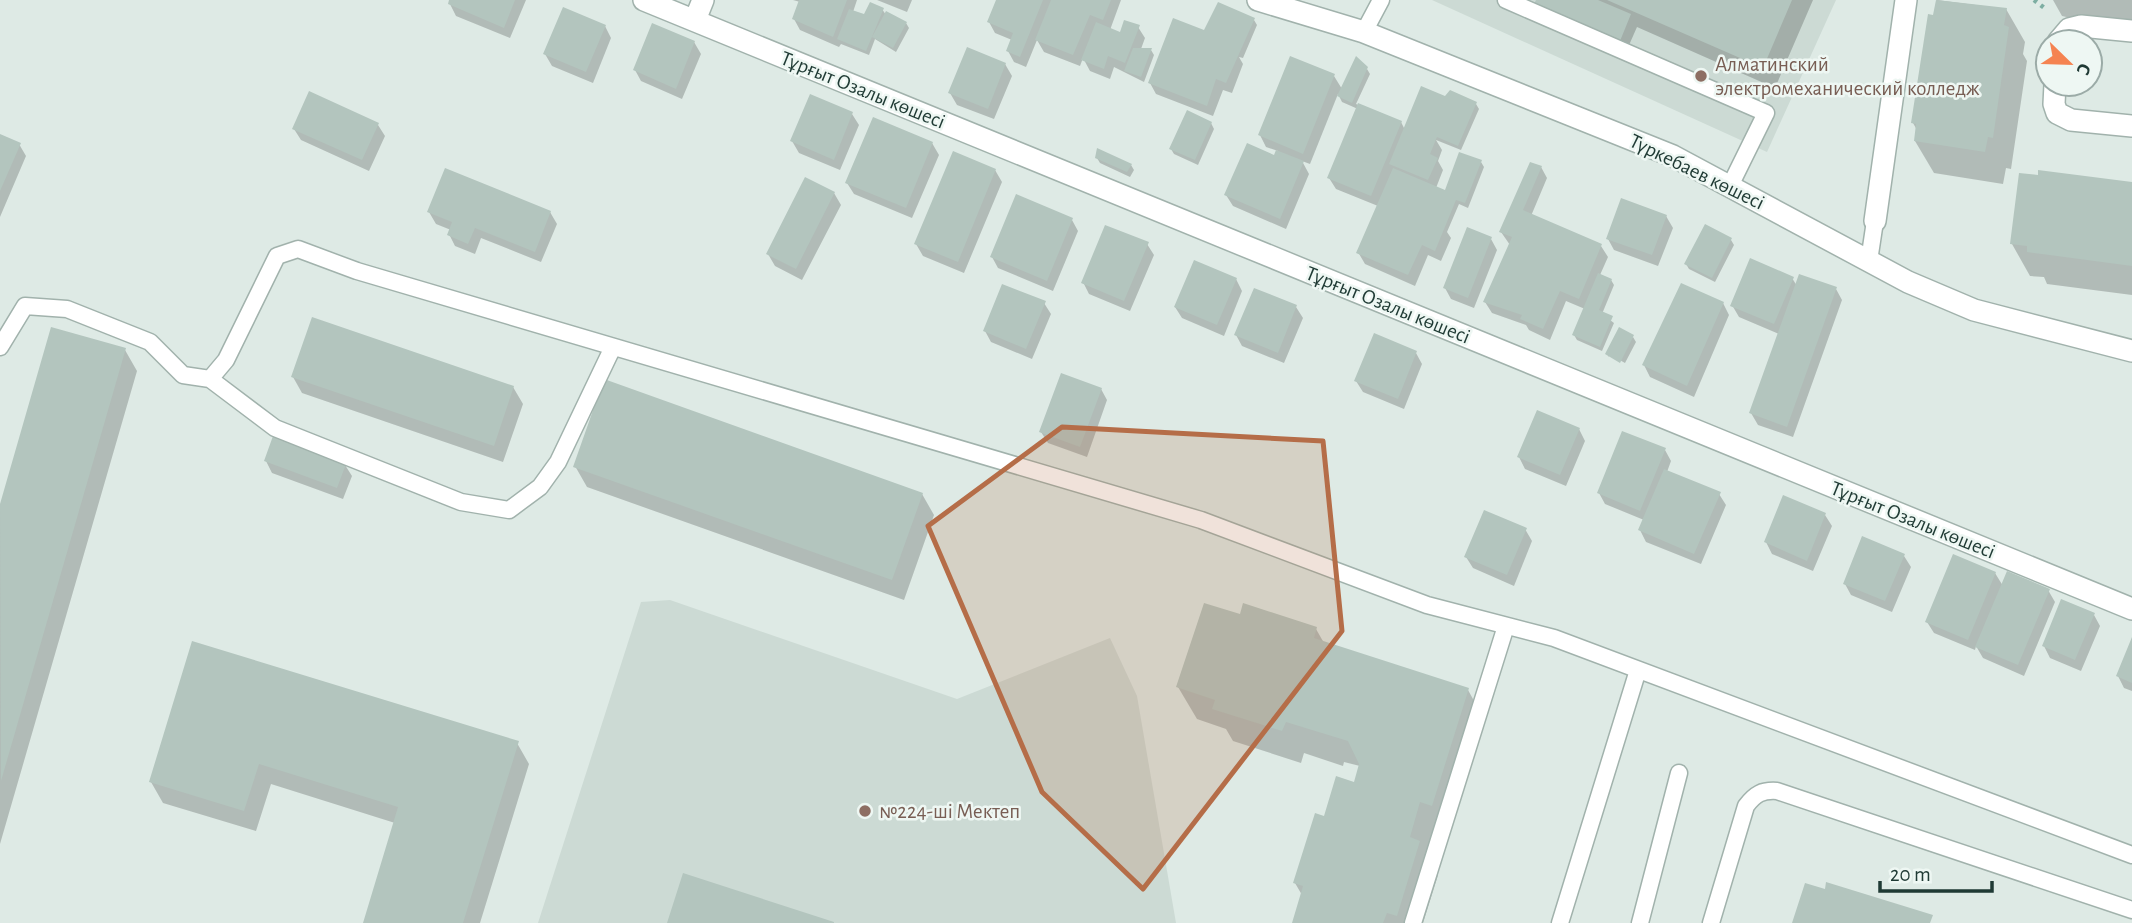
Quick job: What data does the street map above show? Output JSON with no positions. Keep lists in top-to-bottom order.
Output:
{
  "streets": {
    "street": ["Тұрғыт Озалы көшесі", "Түркебаев көшесі"]
  },
  "places": ["Алматинский электромеханический колледж", "№224-ші Мектеп"],
  "scale_bar": "20 m",
  "north": "bottom right"
}
